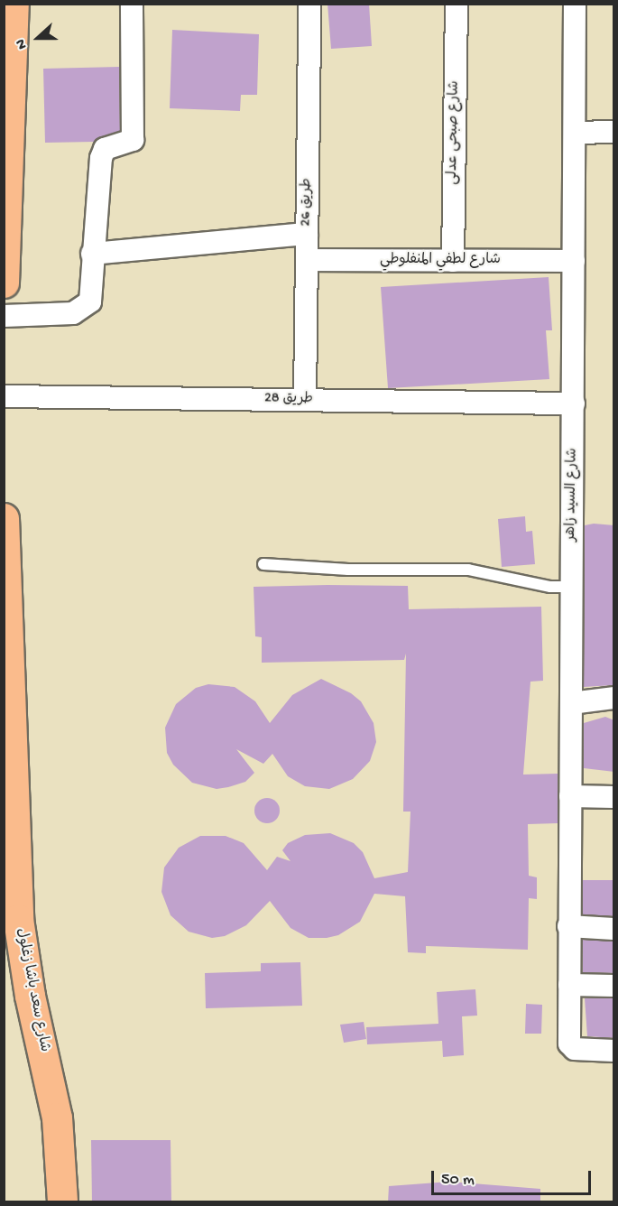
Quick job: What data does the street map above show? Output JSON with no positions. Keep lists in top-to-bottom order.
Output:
{
  "streets": {
    "highway": ["شارع سعد باشا زغلول"],
    "street": [
      "شارع صبحى عدلى",
      "طريق 26",
      "شارع لطفي المنفلوطي",
      "طريق 28",
      "شارع السيد زاهر"
    ]
  },
  "crossings": [
    ["شارع صبحى عدلى", "شارع لطفي المنفلوطي"],
    ["طريق 26", "شارع لطفي المنفلوطي"],
    ["طريق 26", "طريق 28"],
    ["شارع لطفي المنفلوطي", "شارع السيد زاهر"],
    ["طريق 28", "شارع السيد زاهر"]
  ],
  "scale_bar": "50 m",
  "north": "left"
}
